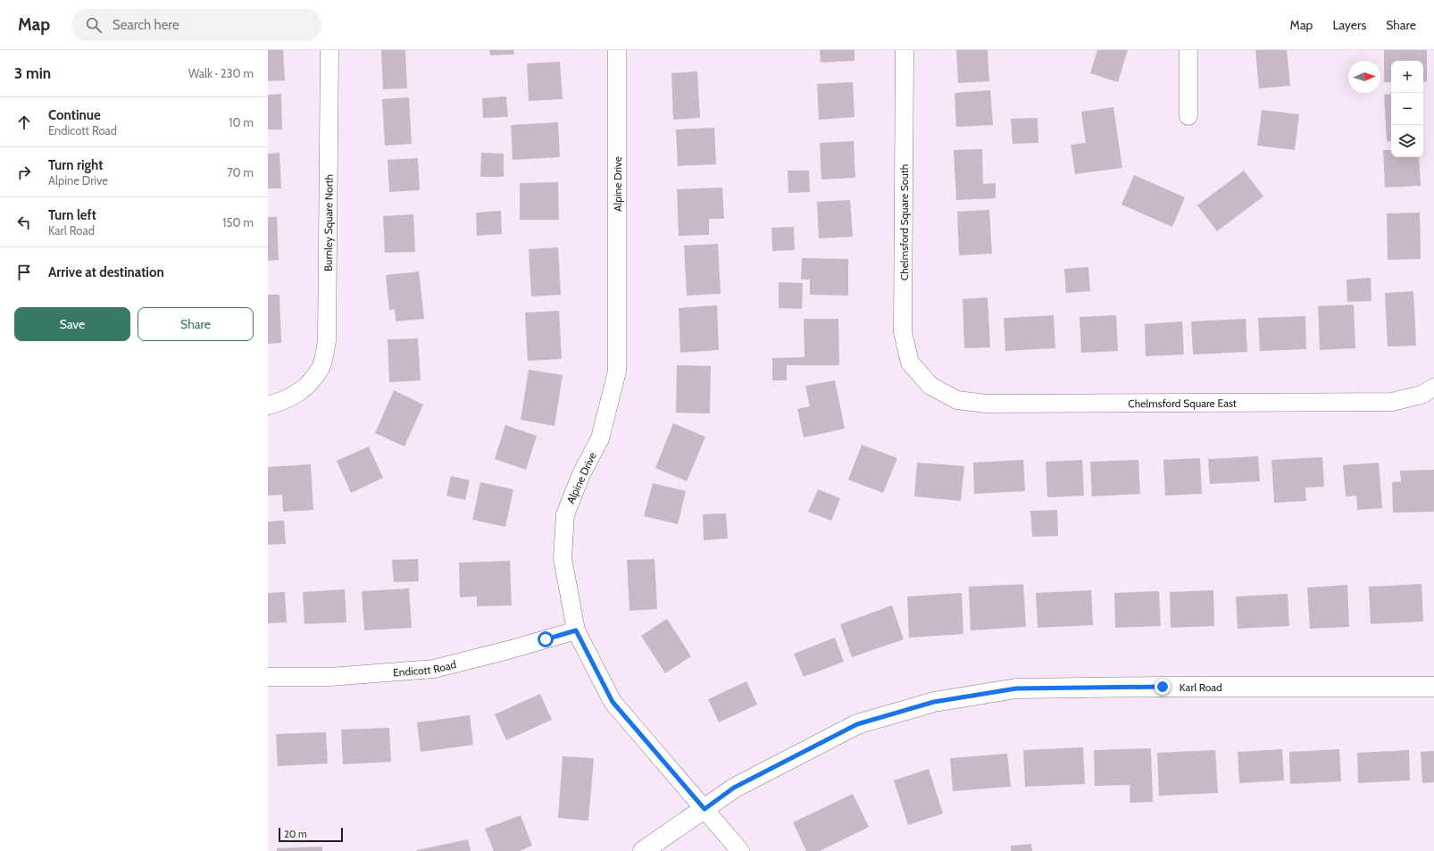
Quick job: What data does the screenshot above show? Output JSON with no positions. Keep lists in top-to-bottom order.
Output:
{
  "streets": {
    "street": [
      "Alpine Drive",
      "Burnley Square North",
      "Chelmsford Square South",
      "Chelmsford Square East",
      "Endicott Road",
      "Karl Road"
    ]
  },
  "crossings": [
    ["Alpine Drive", "Endicott Road"],
    ["Alpine Drive", "Karl Road"],
    ["Chelmsford Square South", "Chelmsford Square East"]
  ],
  "scale_bar": "20 m",
  "north": "right",
  "page": {
    "header": "Map",
    "search": "Search here",
    "nav": ["Map", "Layers", "Share"],
    "heading": ["3 min", "Walk · 230 m"],
    "map_buttons": ["+", "−"],
    "list": [
      ["Continue", "Endicott Road", "10 m"],
      ["Turn right", "Alpine Drive", "70 m"],
      ["Turn left", "Karl Road", "150 m"],
      "Arrive at destination"
    ],
    "buttons": ["Save", "Share"],
    "scale": "20 m"
  }
}
